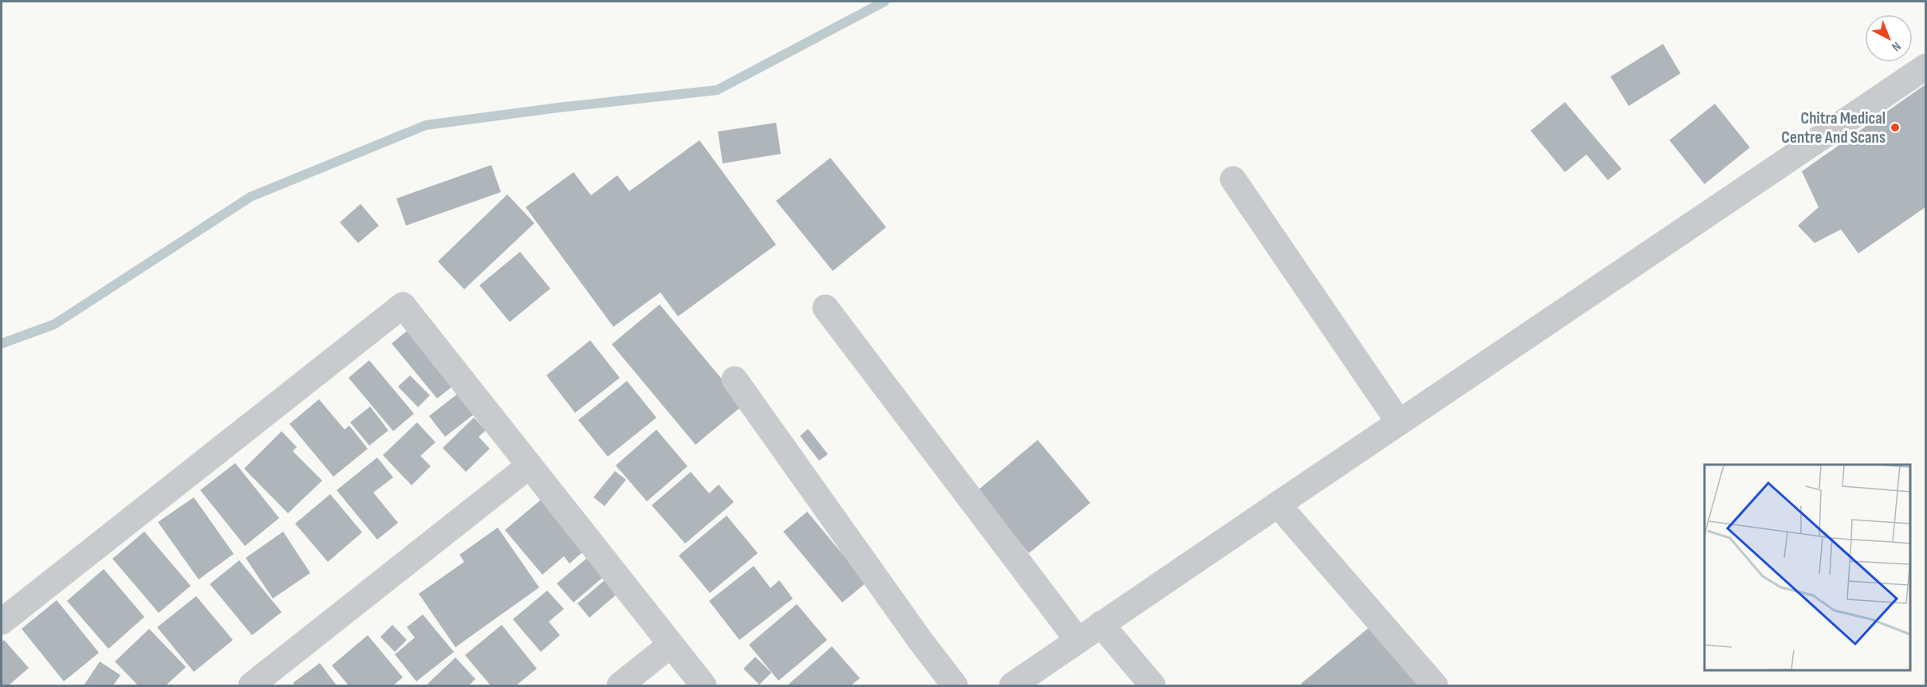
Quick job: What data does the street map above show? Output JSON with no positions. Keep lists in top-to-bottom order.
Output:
{
  "places": ["Chitra Medical Centre And Scans"],
  "north": "bottom right"
}
